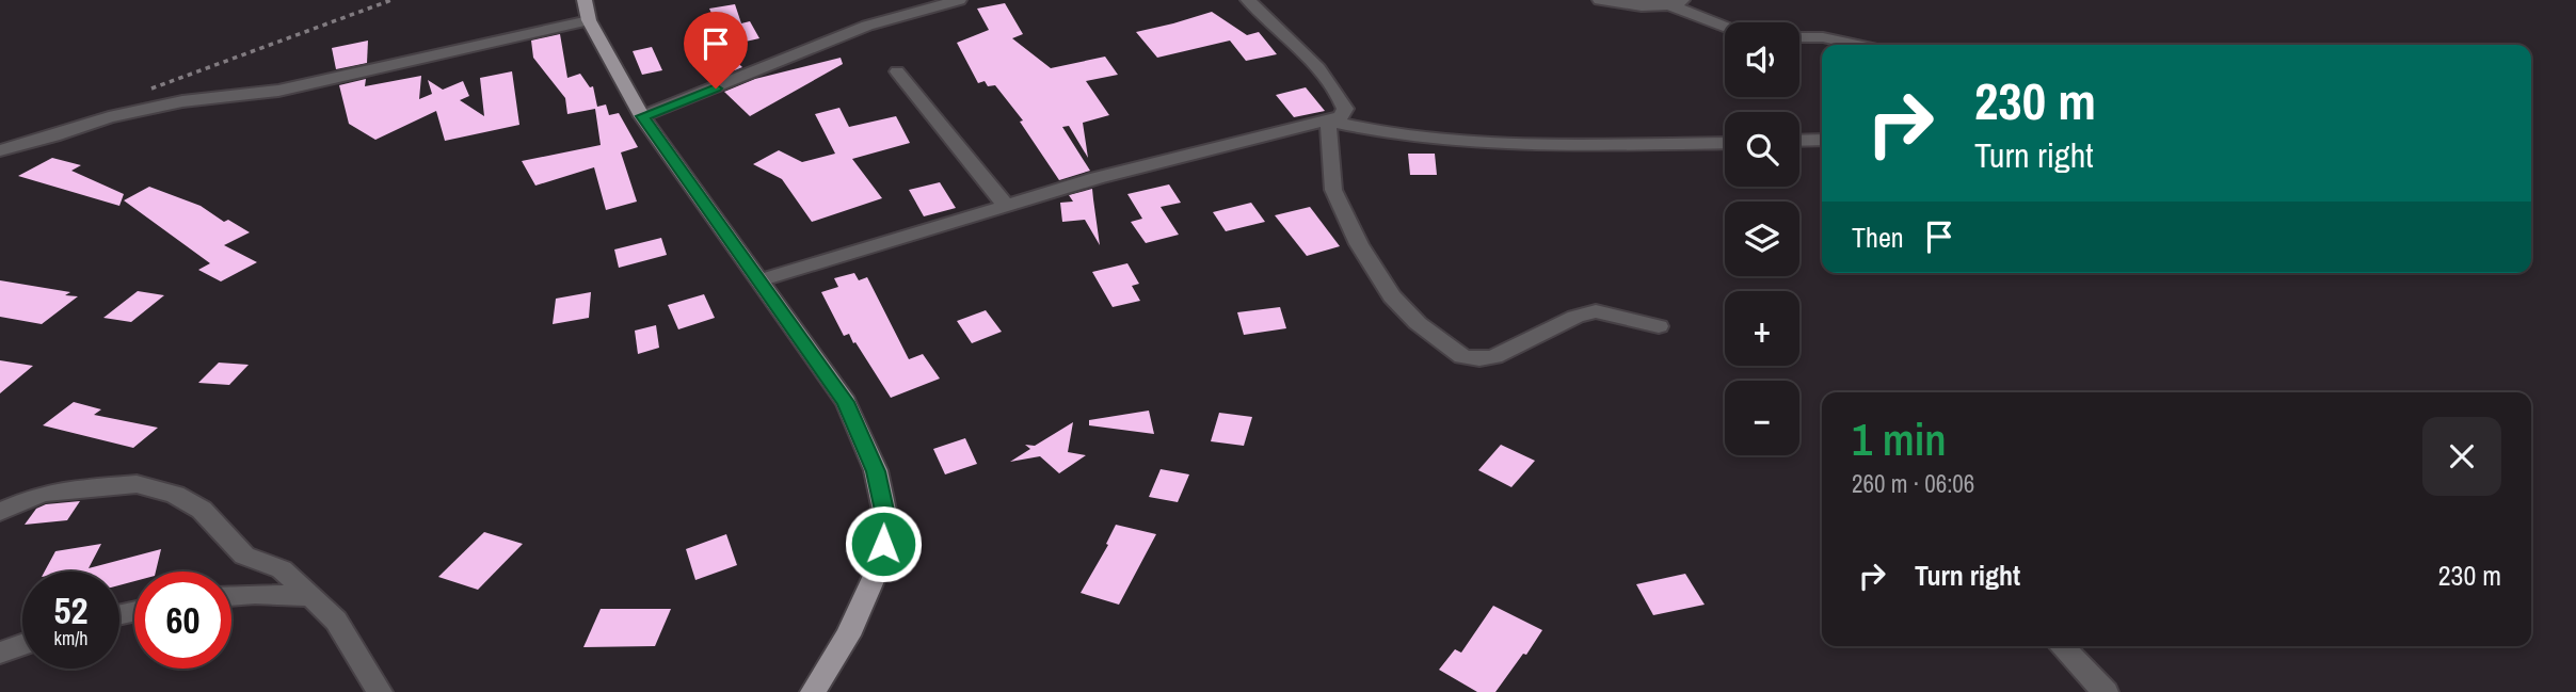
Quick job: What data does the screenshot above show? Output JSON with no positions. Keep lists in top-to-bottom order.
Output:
{
  "page": {
    "map_buttons": ["+", "−"],
    "turn": ["230 m", "Turn right"],
    "then": "Then",
    "heading": ["1 min", "260 m · 06:06"],
    "list": [
      {
        "name": "Turn right",
        "value": "230 m"
      }
    ],
    "speed": "52 km/h",
    "limit": "60"
  }
}
